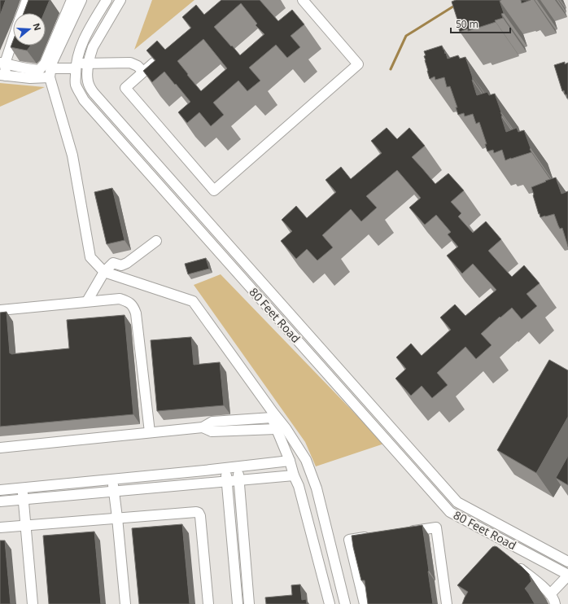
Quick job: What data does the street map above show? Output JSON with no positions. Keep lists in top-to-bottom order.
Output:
{
  "streets": {
    "street": ["80 Feet Road"]
  },
  "scale_bar": "50 m",
  "north": "right"
}
